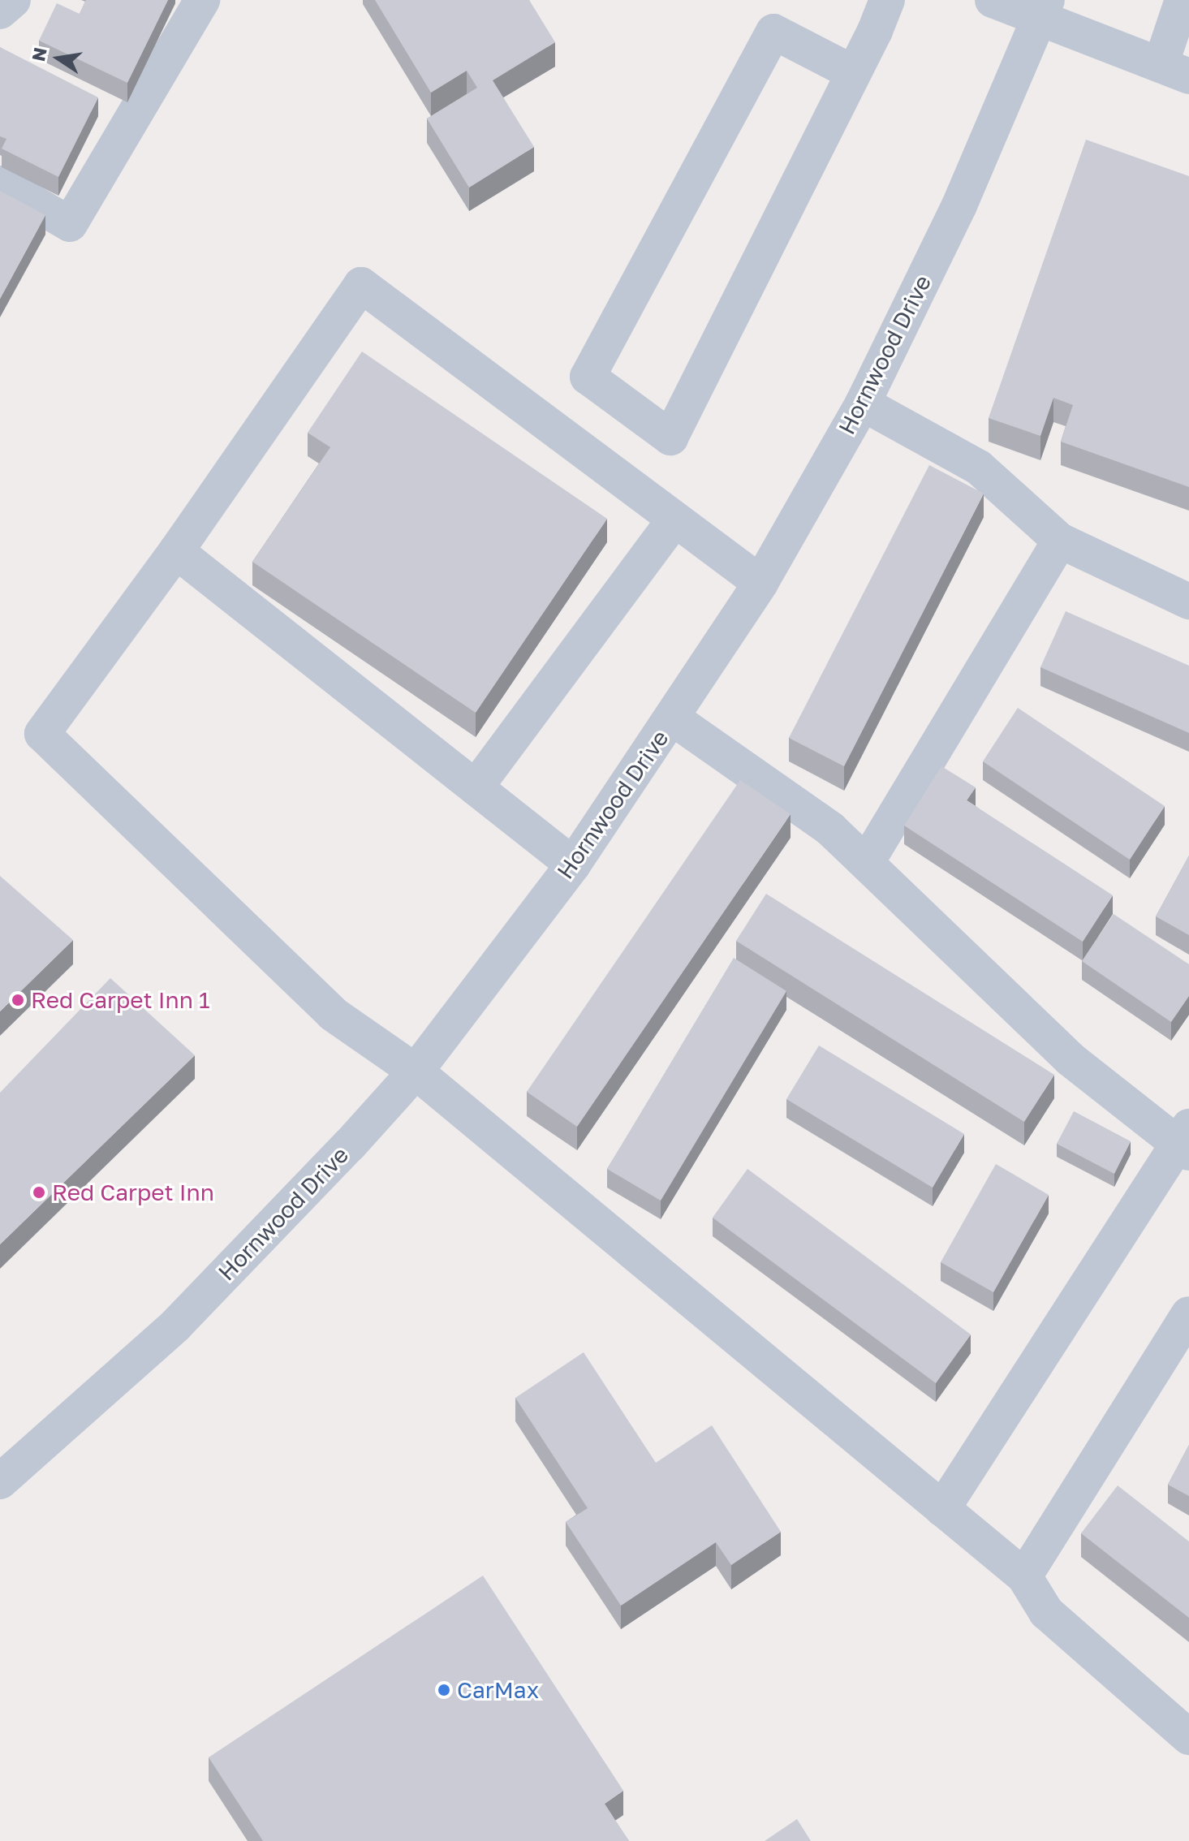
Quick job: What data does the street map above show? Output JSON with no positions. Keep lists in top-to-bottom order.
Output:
{
  "streets": {
    "street": ["Hornwood Drive"]
  },
  "places": ["Red Carpet Inn 1", "Red Carpet Inn", "CarMax"],
  "north": "left"
}
